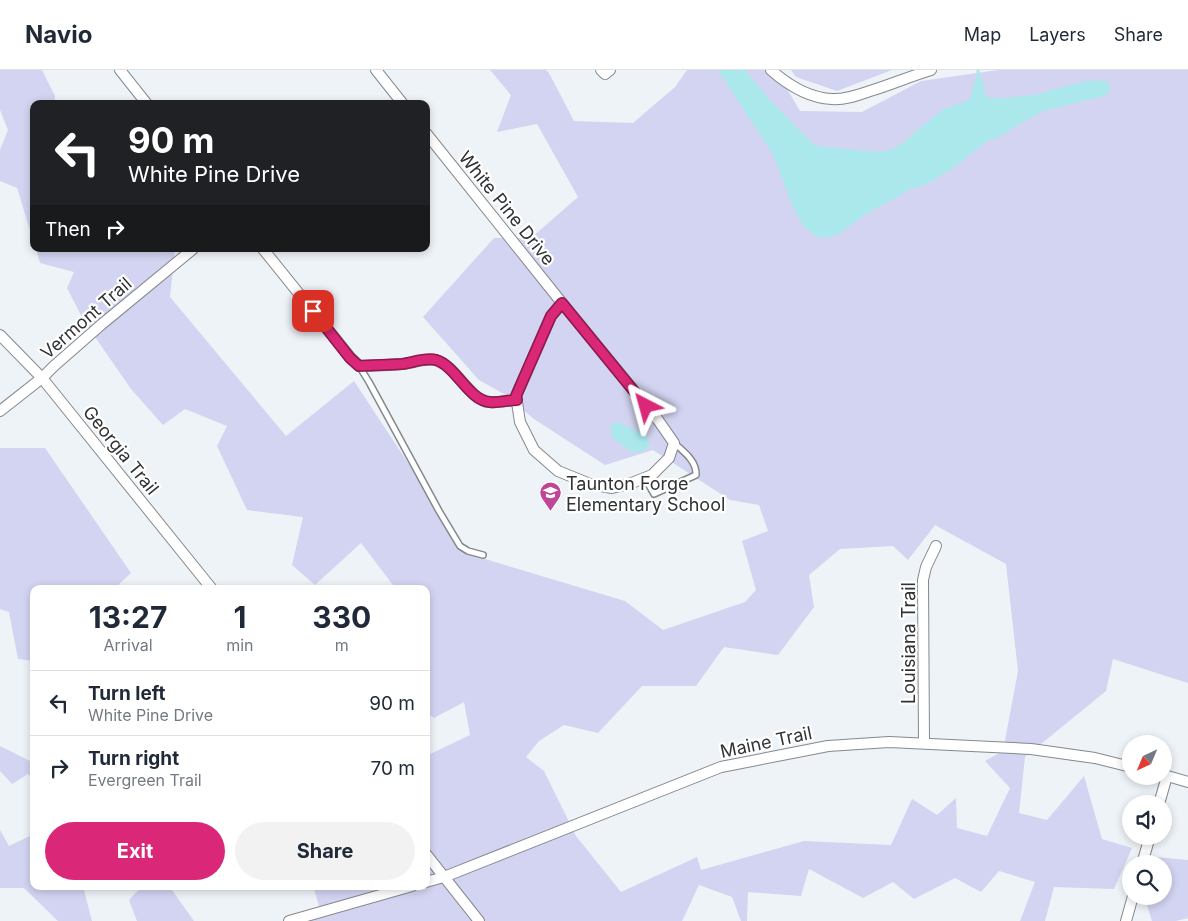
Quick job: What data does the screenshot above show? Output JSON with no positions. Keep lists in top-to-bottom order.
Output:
{
  "streets": {
    "street": [
      "White Pine Drive",
      "Vermont Trail",
      "Georgia Trail",
      "Louisiana Trail",
      "Maine Trail"
    ]
  },
  "crossings": [
    ["Vermont Trail", "Georgia Trail"],
    ["Louisiana Trail", "Maine Trail"]
  ],
  "places": {
    "school or university": ["Taunton Forge Elementary School"]
  },
  "north": "bottom left",
  "page": {
    "header": "Navio",
    "nav": ["Map", "Layers", "Share"],
    "turn": ["90 m", "White Pine Drive"],
    "then": "Then",
    "eta": [
      "13:27",
      "Arrival",
      "1",
      "min",
      "330",
      "m"
    ],
    "list": [
      {
        "name": "Turn left",
        "note": "White Pine Drive",
        "value": "90 m"
      },
      {
        "name": "Turn right",
        "note": "Evergreen Trail",
        "value": "70 m"
      }
    ],
    "buttons": ["Exit", "Share"]
  }
}
